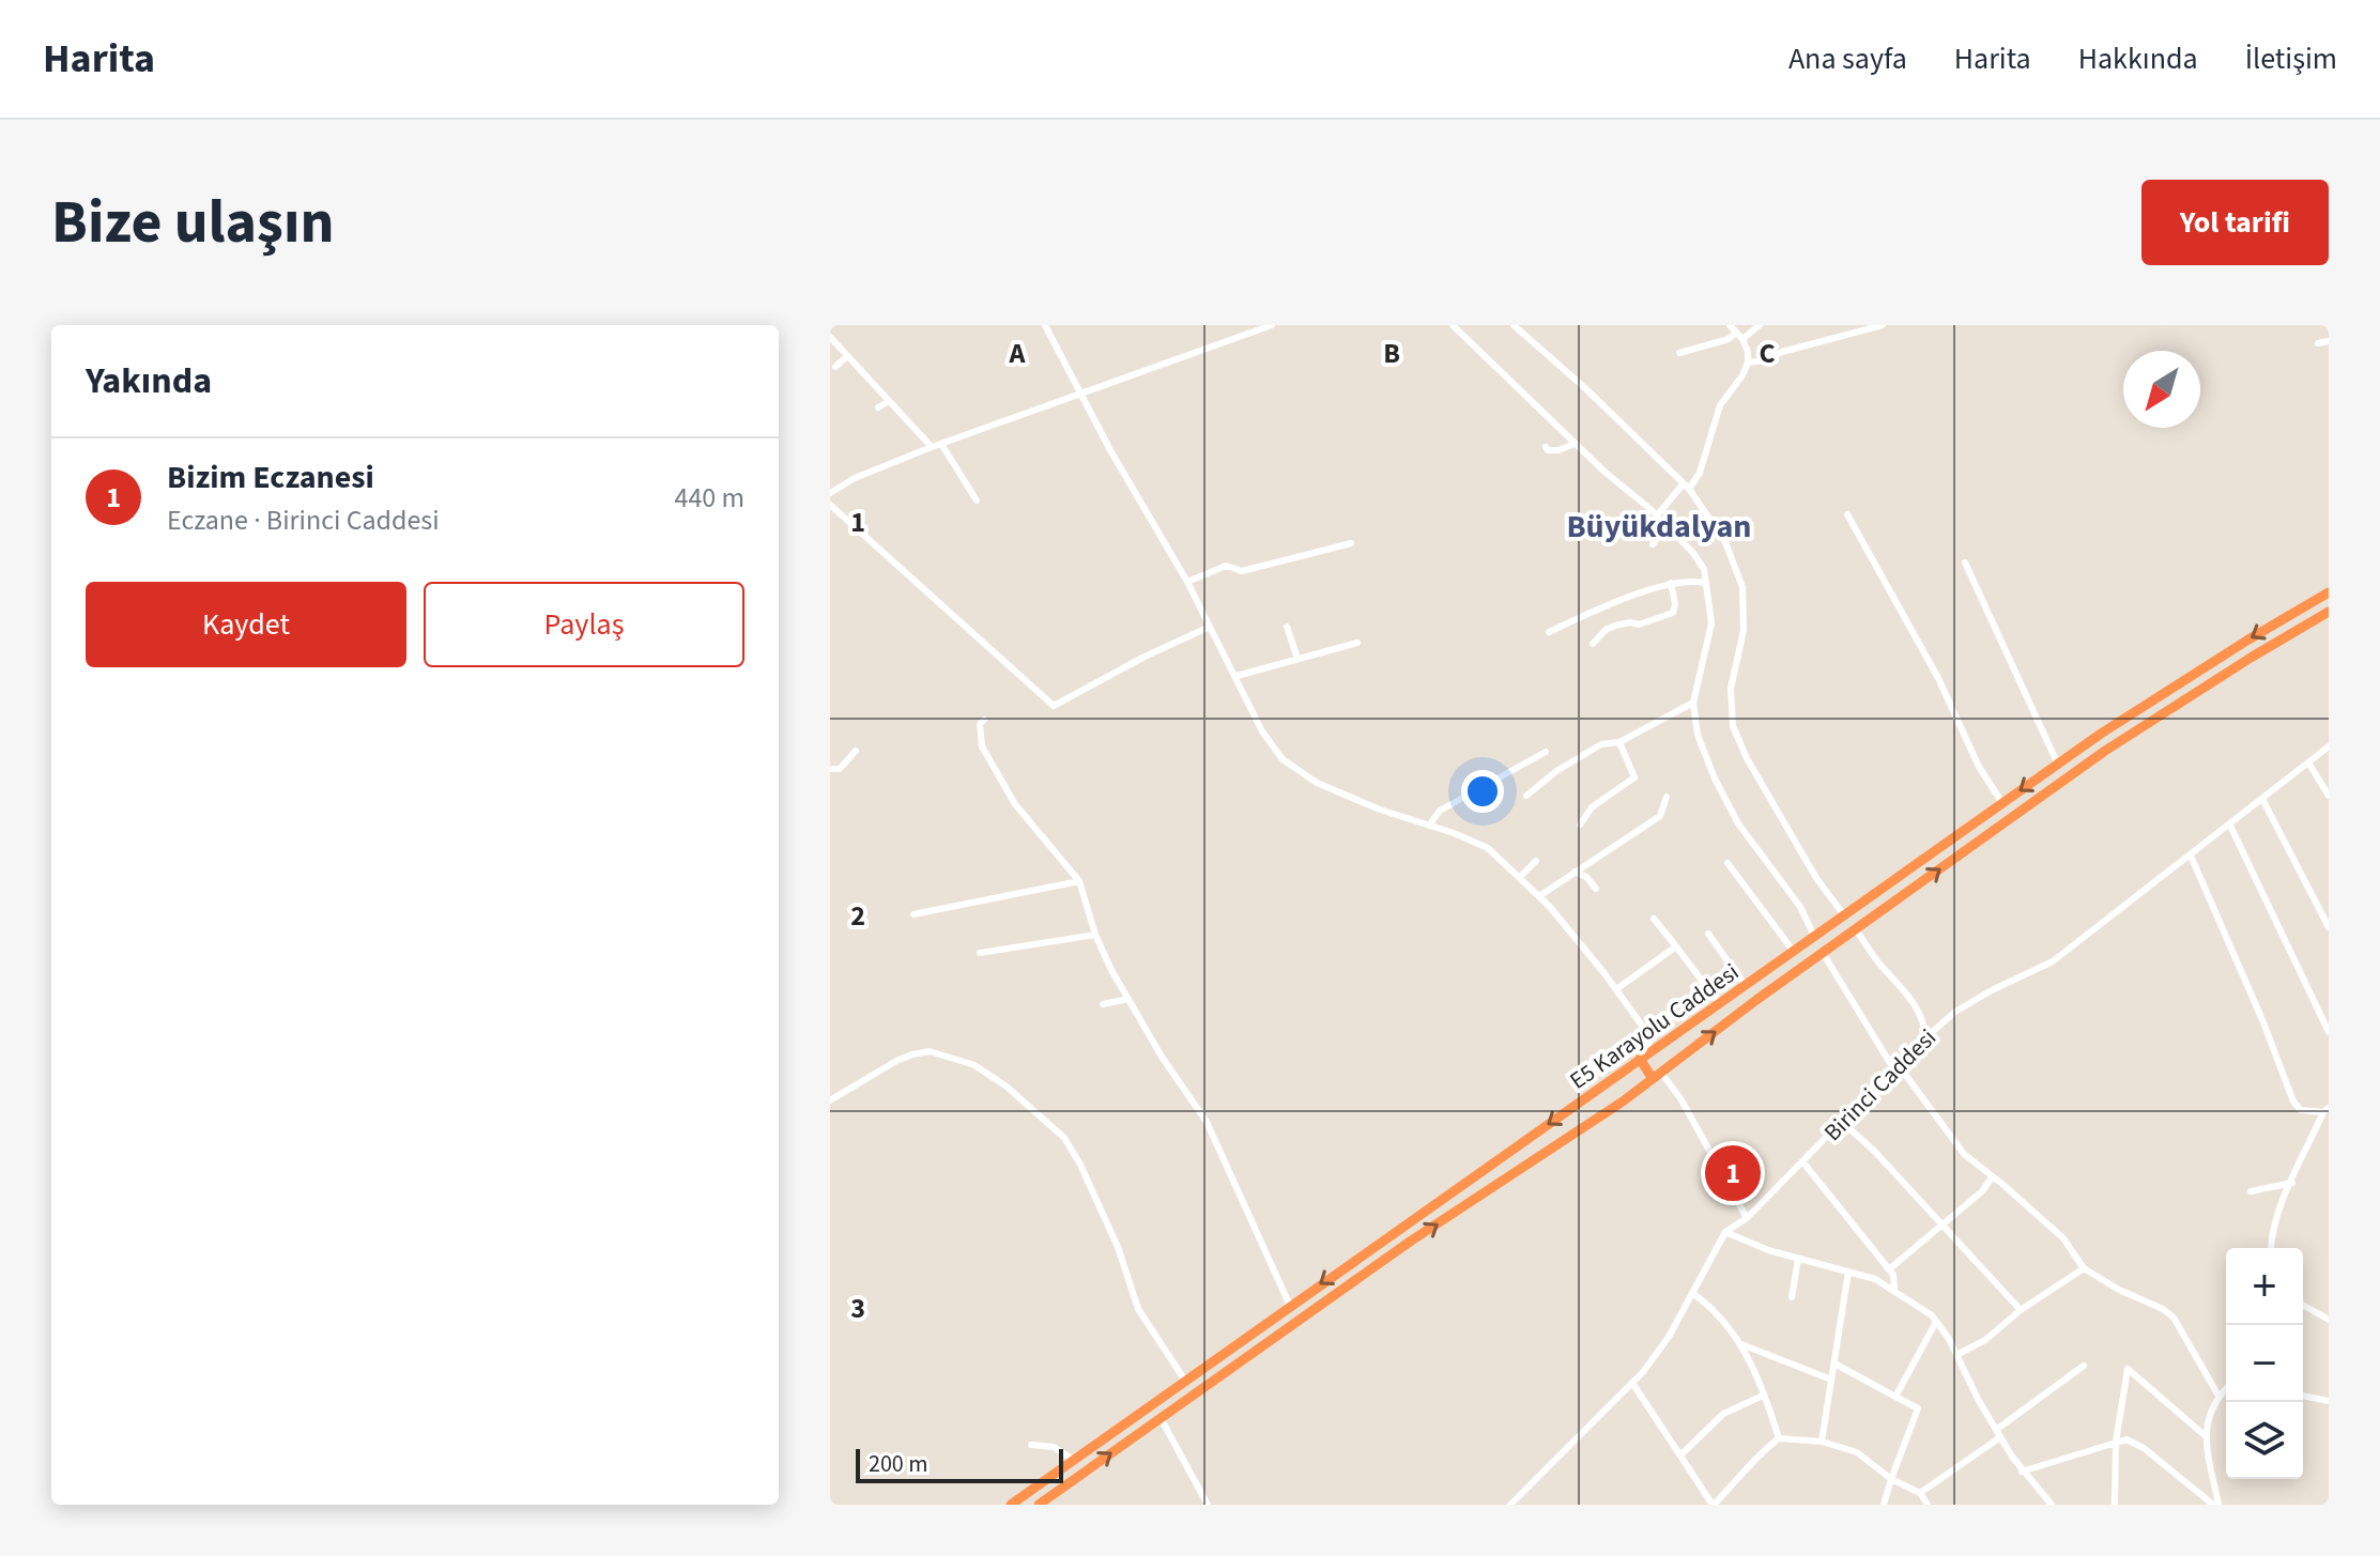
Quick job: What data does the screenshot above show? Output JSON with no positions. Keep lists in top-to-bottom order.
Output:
{
  "streets": {
    "highway": ["E5 Karayolu Caddesi"],
    "street": ["Birinci Caddesi"]
  },
  "districts": ["Büyükdalyan"],
  "scale_bar": "200 m",
  "north": "bottom left",
  "page": {
    "header": "Harita",
    "nav": [
      "Ana sayfa",
      "Harita",
      "Hakkında",
      "İletişim"
    ],
    "buttons": [
      "Yol tarifi",
      ["Kaydet", "Paylaş"]
    ],
    "title": "Bize ulaşın",
    "heading": "Yakında",
    "list": [
      {
        "mark": "1",
        "name": "Bizim Eczanesi",
        "note": "Eczane · Birinci Caddesi",
        "value": "440 m"
      }
    ],
    "pins": "1",
    "map_buttons": ["+", "−"],
    "scale": "200 m"
  },
  "grid": {
    "columns": ["A", "B", "C"],
    "rows": ["1", "2", "3"]
  }
}
